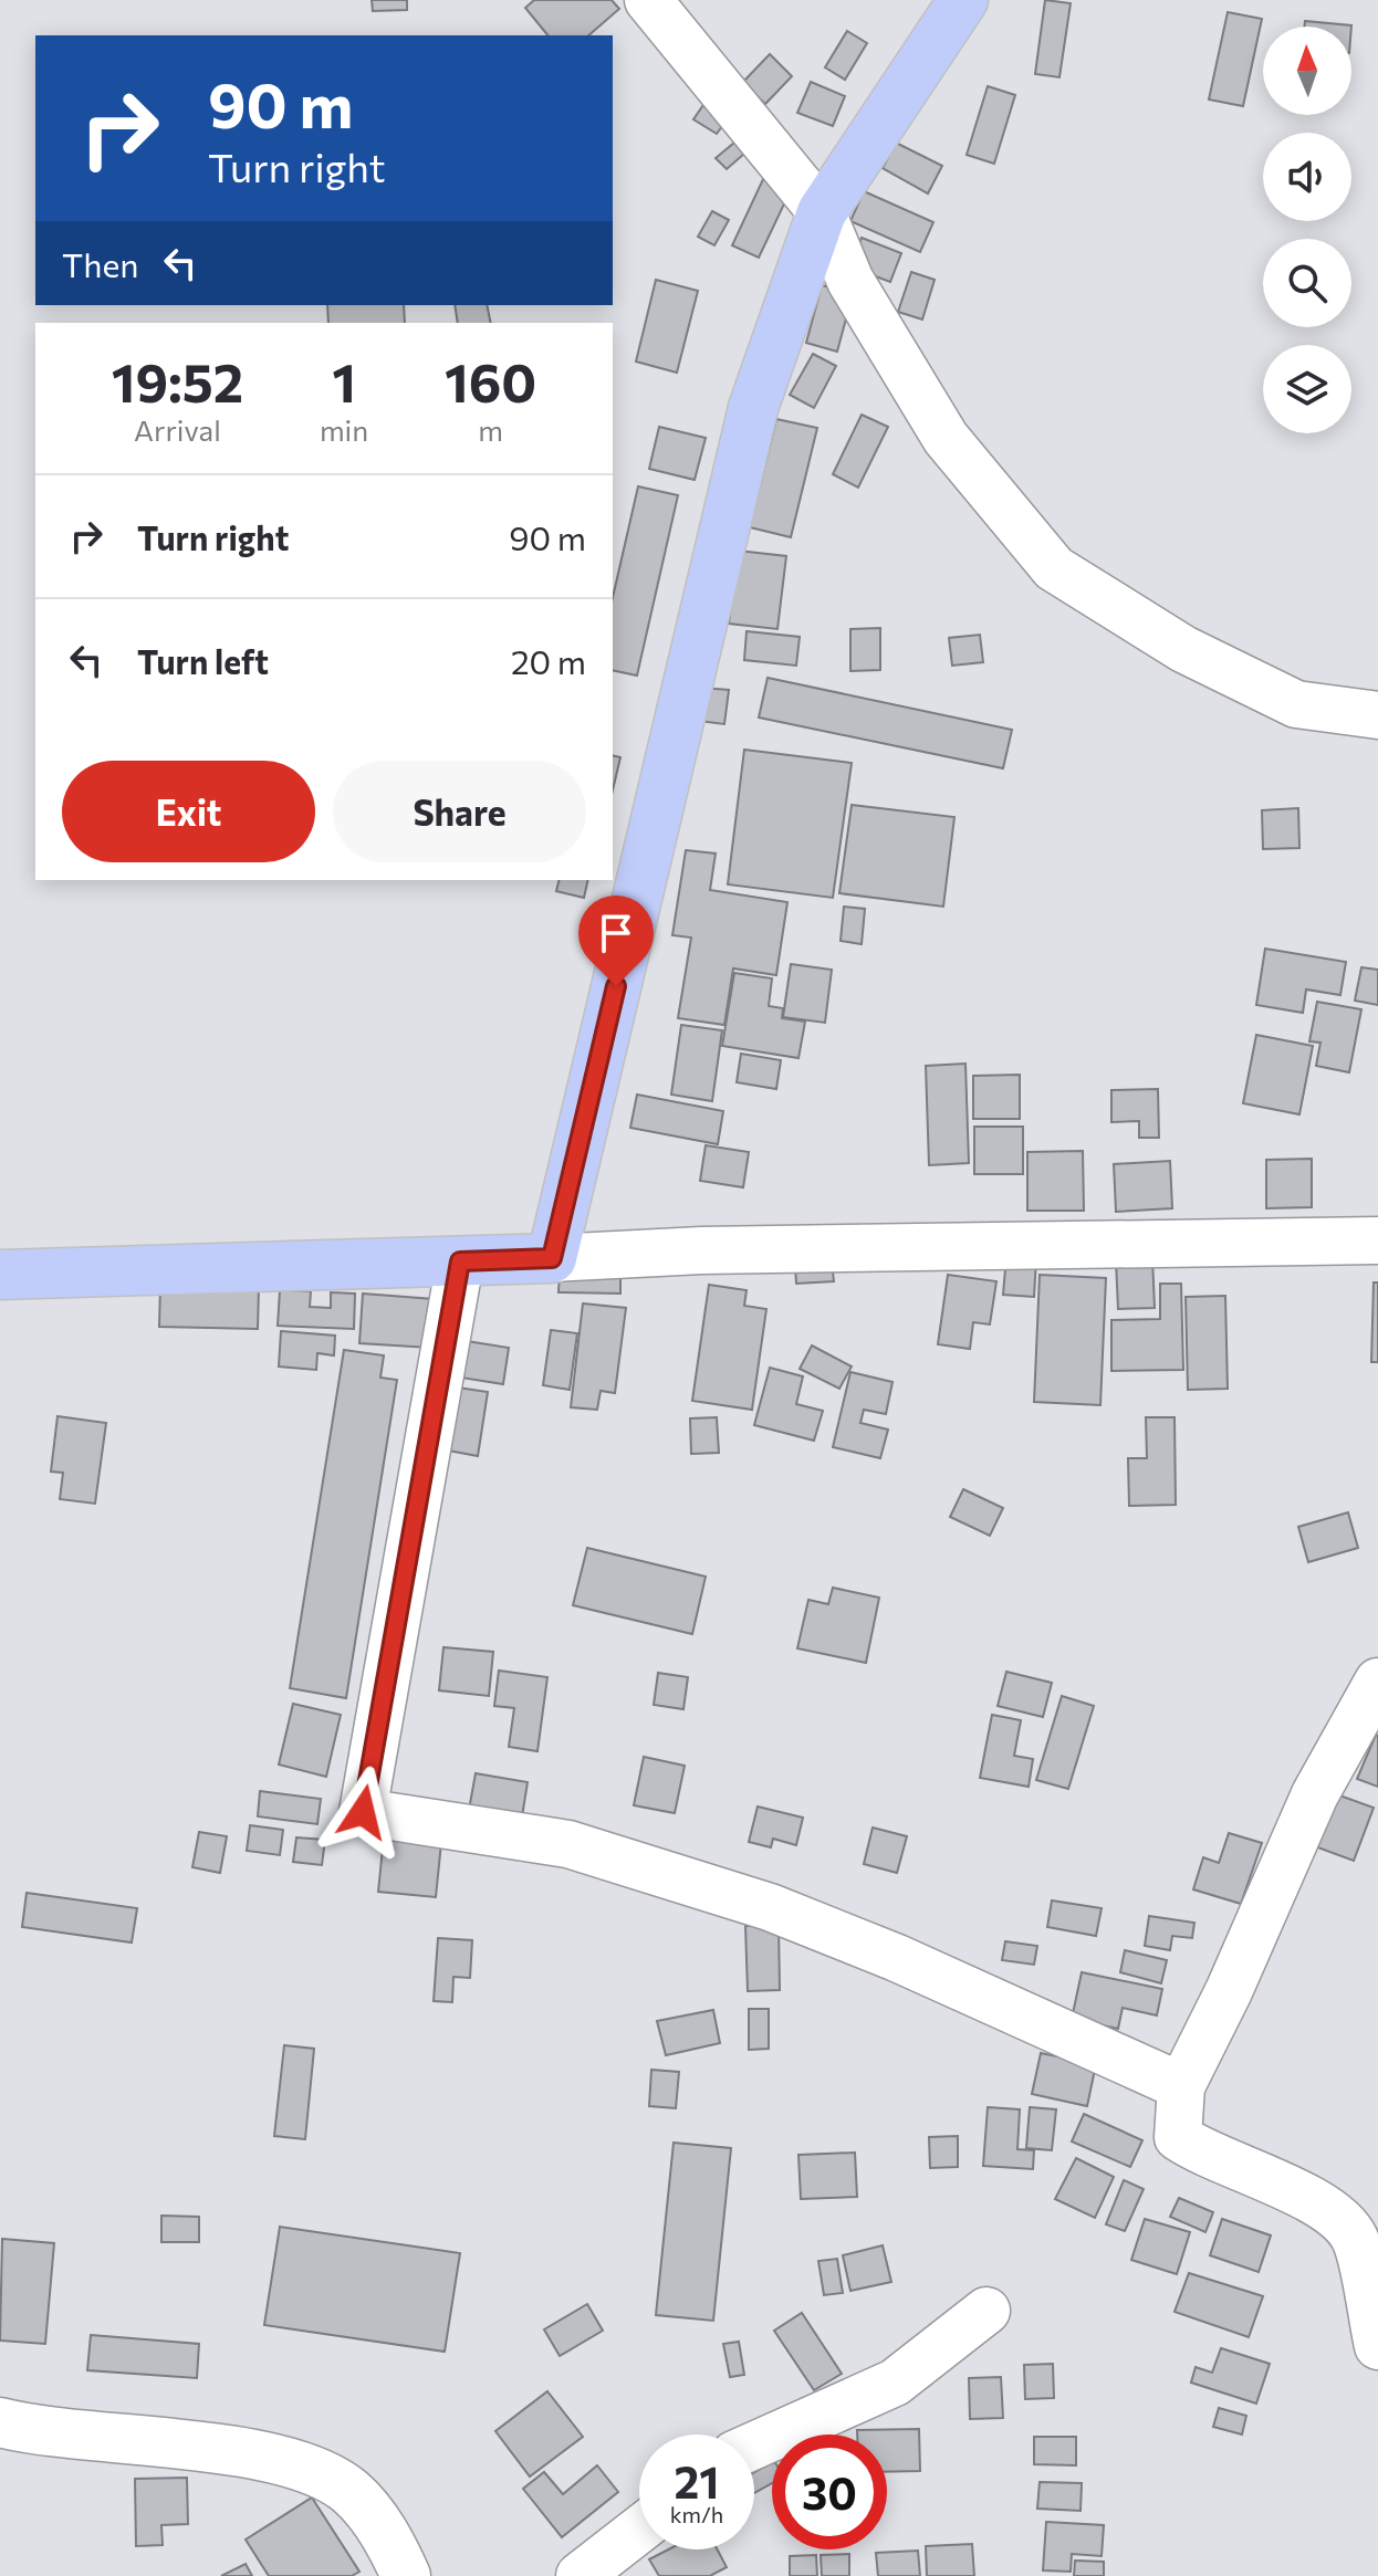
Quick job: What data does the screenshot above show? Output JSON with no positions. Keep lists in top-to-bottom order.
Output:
{
  "north": "top",
  "page": {
    "turn": ["90 m", "Turn right"],
    "then": "Then",
    "eta": [
      "19:52",
      "Arrival",
      "1",
      "min",
      "160",
      "m"
    ],
    "list": [
      {
        "name": "Turn right",
        "value": "90 m"
      },
      {
        "name": "Turn left",
        "value": "20 m"
      }
    ],
    "buttons": ["Exit", "Share"],
    "speed": "21 km/h",
    "limit": "30"
  }
}
